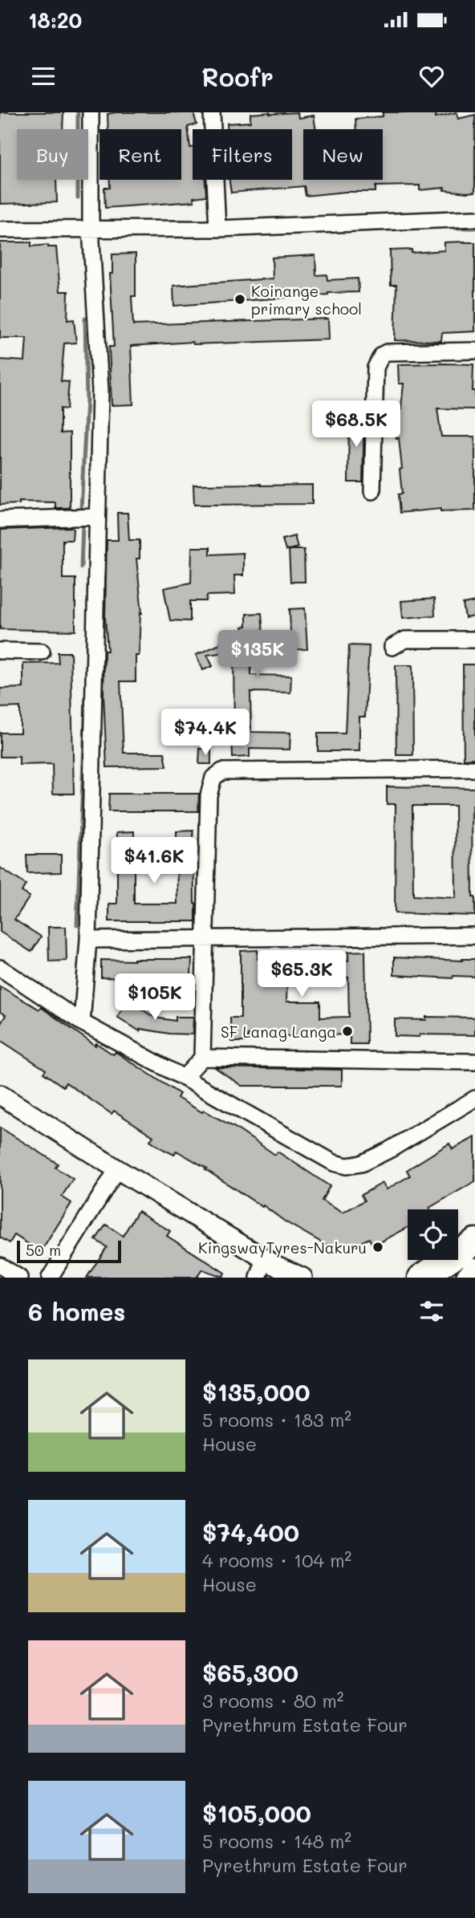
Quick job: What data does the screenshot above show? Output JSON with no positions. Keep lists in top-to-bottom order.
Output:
{
  "places": ["Koinange primary school", "SF Lanag Langa", "KingswayTyres-Nakuru"],
  "scale_bar": "50 m",
  "page": {
    "status": "18:20",
    "header": "Roofr",
    "chip": [
      "Buy",
      "Rent",
      "Filters",
      "New"
    ],
    "price": [
      "$68.5K",
      "$135K",
      "$74.4K",
      "$41.6K",
      "$65.3K",
      "$105K"
    ],
    "scale": "50 m",
    "heading": "6 homes",
    "list": [
      {
        "name": "$135,000",
        "note": "5 rooms · 183 m² · House"
      },
      {
        "name": "$74,400",
        "note": "4 rooms · 104 m² · House"
      },
      {
        "name": "$65,300",
        "note": "3 rooms · 80 m² · Pyrethrum Estate Four"
      },
      {
        "name": "$105,000",
        "note": "5 rooms · 148 m² · Pyrethrum Estate Four"
      }
    ]
  }
}
